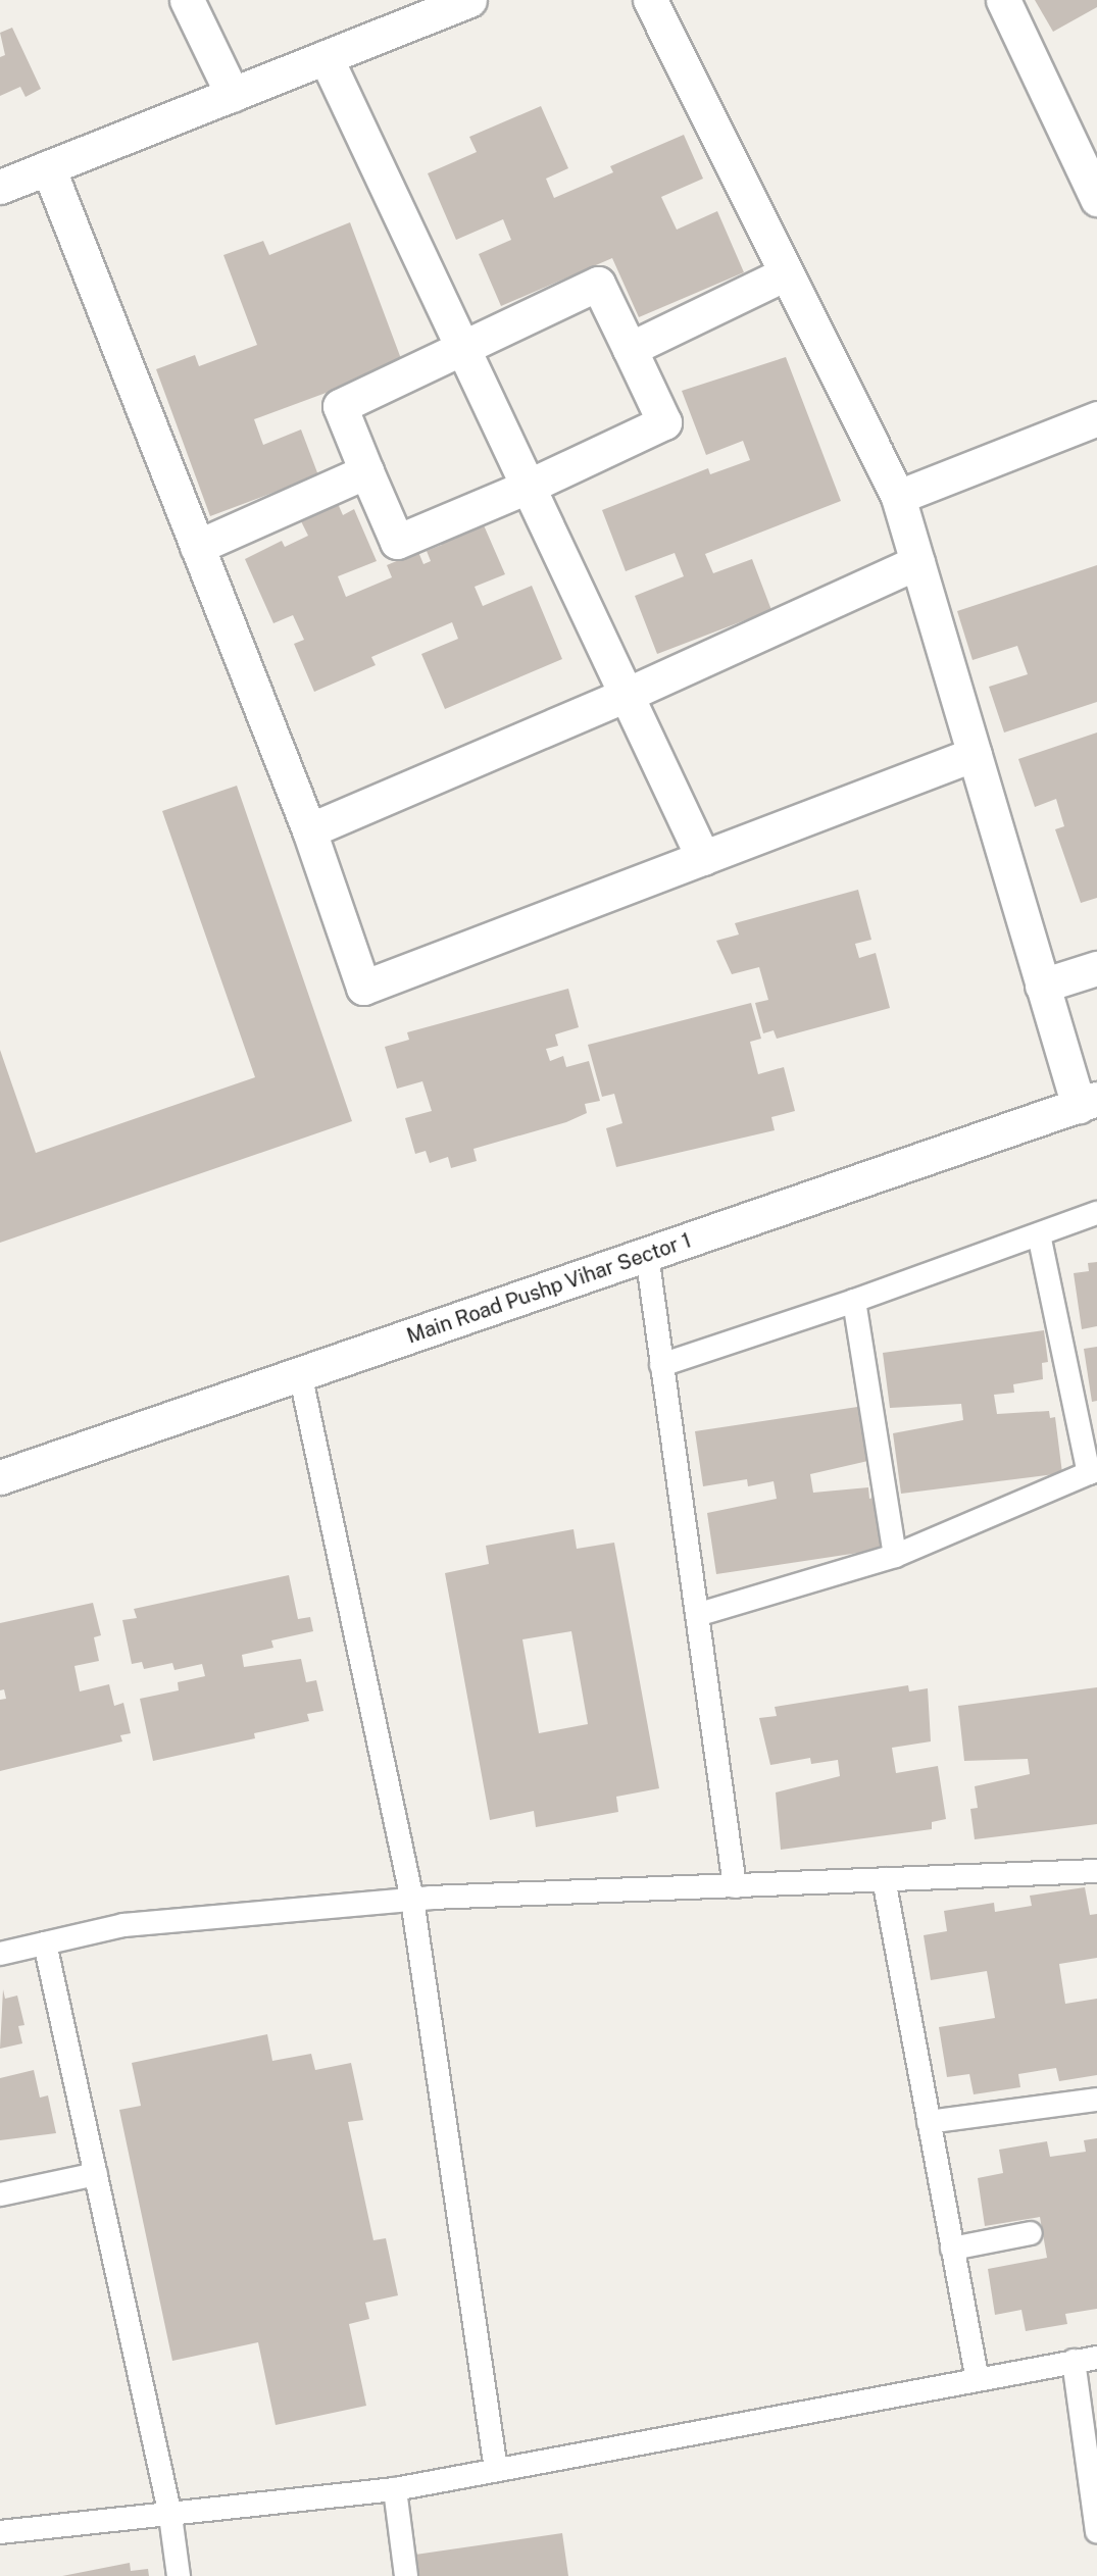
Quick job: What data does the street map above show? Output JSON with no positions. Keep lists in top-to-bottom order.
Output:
{
  "streets": {
    "street": ["Main Road Pushp Vihar Sector 1"]
  }
}
